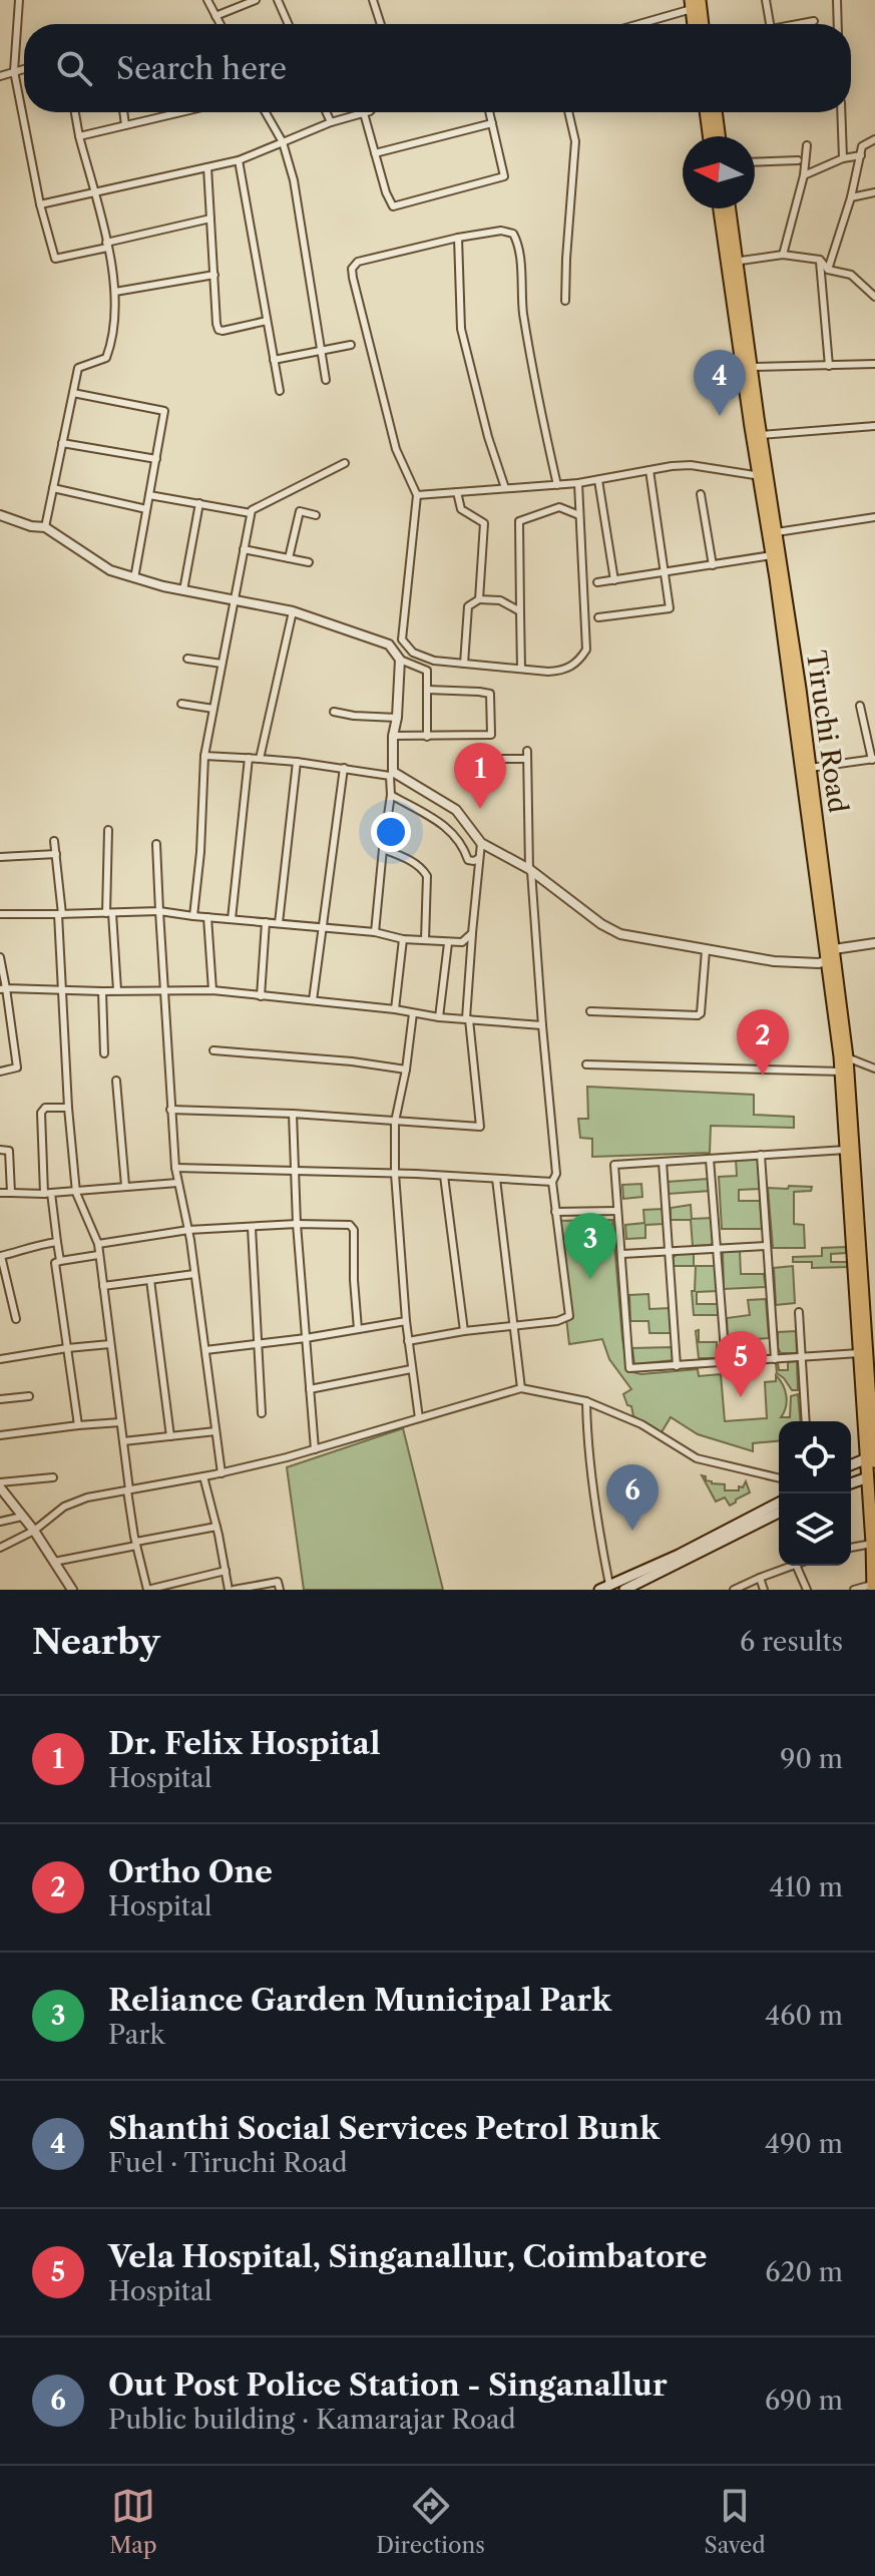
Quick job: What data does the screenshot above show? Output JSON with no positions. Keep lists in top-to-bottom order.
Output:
{
  "streets": {
    "highway": ["Tiruchi Road"]
  },
  "north": "left",
  "page": {
    "search": "Search here",
    "pins": [
      "4",
      "1",
      "2",
      "3",
      "5",
      "6"
    ],
    "heading": ["Nearby", "6 results"],
    "list": [
      {
        "mark": "1",
        "name": "Dr. Felix Hospital",
        "note": "Hospital",
        "value": "90 m"
      },
      {
        "mark": "2",
        "name": "Ortho One",
        "note": "Hospital",
        "value": "410 m"
      },
      {
        "mark": "3",
        "name": "Reliance Garden Municipal Park",
        "note": "Park",
        "value": "460 m"
      },
      {
        "mark": "4",
        "name": "Shanthi Social Services Petrol Bunk",
        "note": "Fuel · Tiruchi Road",
        "value": "490 m"
      },
      {
        "mark": "5",
        "name": "Vela Hospital, Singanallur, Coimbatore",
        "note": "Hospital",
        "value": "620 m"
      },
      {
        "mark": "6",
        "name": "Out Post Police Station - Singanallur",
        "note": "Public building · Kamarajar Road",
        "value": "690 m"
      }
    ],
    "nav": ["Map", "Directions", "Saved"]
  }
}
